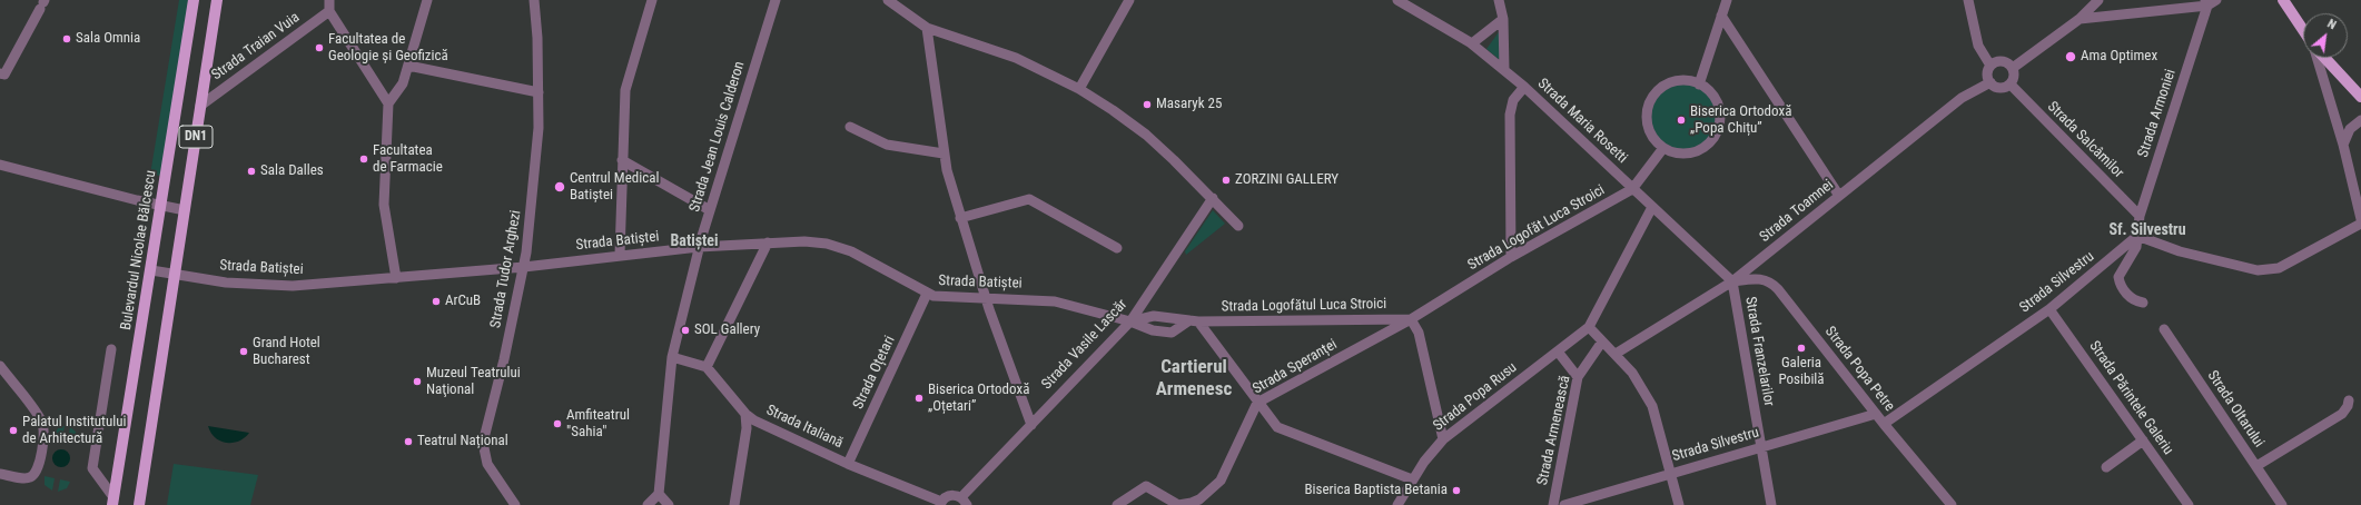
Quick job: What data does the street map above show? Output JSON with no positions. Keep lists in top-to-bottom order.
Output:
{
  "streets": {
    "main road": ["DN1", "Bulevardul Nicolae Bălcescu"],
    "street": [
      "Strada Traian Vuia",
      "Strada Armoniei",
      "Strada Maria Rosetti",
      "Strada Jean Louis Calderon",
      "Strada Salcâmilor",
      "Strada Toamnei",
      "Strada Logofăt Luca Stroici",
      "Strada Batiștei",
      "Strada Tudor Arghezi",
      "Strada Silvestru",
      "Strada Logofătul Luca Stroici",
      "Strada Vasile Lascăr",
      "Strada Franzelarilor",
      "Strada Speranței",
      "Strada Popa Petre",
      "Strada Oțetari",
      "Strada Popa Rusu",
      "Strada Părintele Galeriu",
      "Strada Oltarului",
      "Strada Italiană",
      "Strada Armenească"
    ]
  },
  "crossings": [
    ["Strada Traian Vuia", "DN1"],
    ["Strada Armoniei", "Strada Salcâmilor"],
    ["Strada Armoniei", "Strada Silvestru"],
    ["Strada Maria Rosetti", "Strada Toamnei"],
    ["Strada Maria Rosetti", "Strada Logofăt Luca Stroici"],
    ["Strada Maria Rosetti", "Strada Franzelarilor"],
    ["Strada Maria Rosetti", "Strada Popa Petre"],
    ["DN1", "Strada Batiștei"],
    ["Strada Jean Louis Calderon", "Strada Batiștei"],
    ["Strada Salcâmilor", "Strada Toamnei"],
    ["Strada Toamnei", "Strada Franzelarilor"],
    ["Strada Toamnei", "Strada Popa Petre"],
    ["Strada Logofăt Luca Stroici", "Strada Logofătul Luca Stroici"],
    ["Strada Logofăt Luca Stroici", "Strada Speranței"],
    ["Strada Batiștei", "Bulevardul Nicolae Bălcescu"],
    ["Strada Batiștei", "Strada Tudor Arghezi"],
    ["Strada Batiștei", "Strada Logofătul Luca Stroici"],
    ["Strada Batiștei", "Strada Vasile Lascăr"],
    ["Strada Batiștei", "Strada Oțetari"],
    ["Strada Silvestru", "Strada Franzelarilor"],
    ["Strada Silvestru", "Strada Popa Petre"],
    ["Strada Silvestru", "Strada Părintele Galeriu"],
    ["Strada Logofătul Luca Stroici", "Strada Speranței"],
    ["Strada Franzelarilor", "Strada Popa Petre"],
    ["Strada Oțetari", "Strada Italiană"]
  ],
  "districts": ["Sf. Silvestru", "Batiștei", "Cartierul Armenesc"],
  "places": [
    "Sala Omnia",
    "Facultatea de Geologie și Geofizică",
    "Ama Optimex",
    "Masaryk 25",
    "Biserica Ortodoxă „Popa Chițu”",
    "Facultatea de Farmacie",
    "Sala Dalles",
    "ZORZINI GALLERY",
    "Centrul Medical Batiștei",
    "ArCuB",
    "SOL Gallery",
    "Galeria Posibilă",
    "Grand Hotel Bucharest",
    "Muzeul Teatrului Naţional",
    "Biserica Ortodoxă „Oțetari”",
    "Amfiteatrul \"Sahia\"",
    "Palatul Institutului de Arhitectură",
    "Teatrul Național",
    "Biserica Baptista Betania"
  ],
  "north": "top right"
}
